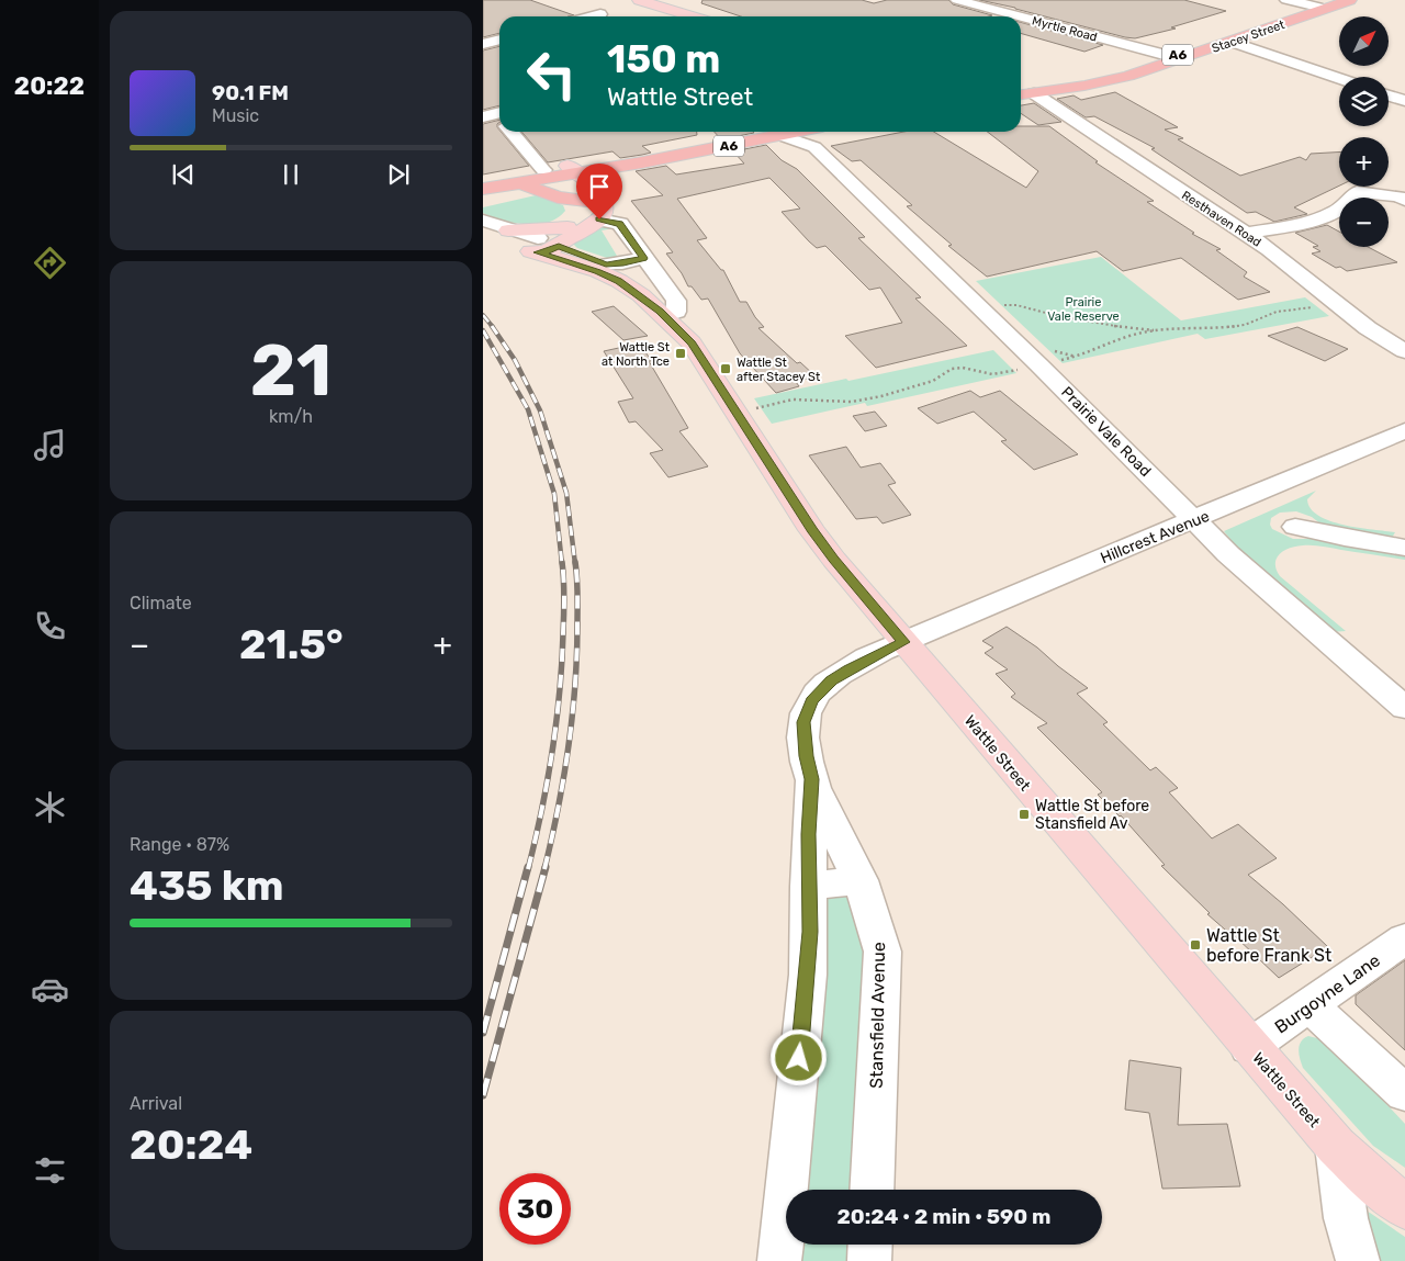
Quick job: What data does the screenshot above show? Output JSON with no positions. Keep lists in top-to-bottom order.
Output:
{
  "streets": {
    "highway": ["Stacey Street", "A6"],
    "main road": ["Wattle Street"],
    "street": [
      "Myrtle Road",
      "Resthaven Road",
      "Prairie Vale Road",
      "Hillcrest Avenue",
      "Burgoyne Lane",
      "Stansfield Avenue"
    ]
  },
  "crossings": [
    ["Myrtle Road", "Stacey Street"],
    ["Stacey Street", "Resthaven Road"],
    ["A6", "Prairie Vale Road"],
    ["Prairie Vale Road", "Hillcrest Avenue"],
    ["Hillcrest Avenue", "Wattle Street"],
    ["Hillcrest Avenue", "Stansfield Avenue"],
    ["Wattle Street", "Burgoyne Lane"],
    ["Wattle Street", "Stansfield Avenue"]
  ],
  "parks": ["Prairie Vale Reserve"],
  "places": {
    "transit": [
      "Wattle St at North Tce",
      "Wattle St after Stacey St",
      "Wattle St before Stansfield Av",
      "Wattle St before Frank St"
    ]
  },
  "north": "top right",
  "page": {
    "tabs": "20:22",
    "map_buttons": ["+", "−"],
    "turn": ["150 m", "Wattle Street"],
    "song": ["90.1 FM", "Music"],
    "tile": [
      ["21", "km/h"],
      "Climate",
      ["Range · 87%", "435 km"],
      ["Arrival", "20:24"]
    ],
    "heat": ["−", "21.5°", "+"],
    "limit": "30",
    "trip": "20:24 · 2 min · 590 m"
  }
}
